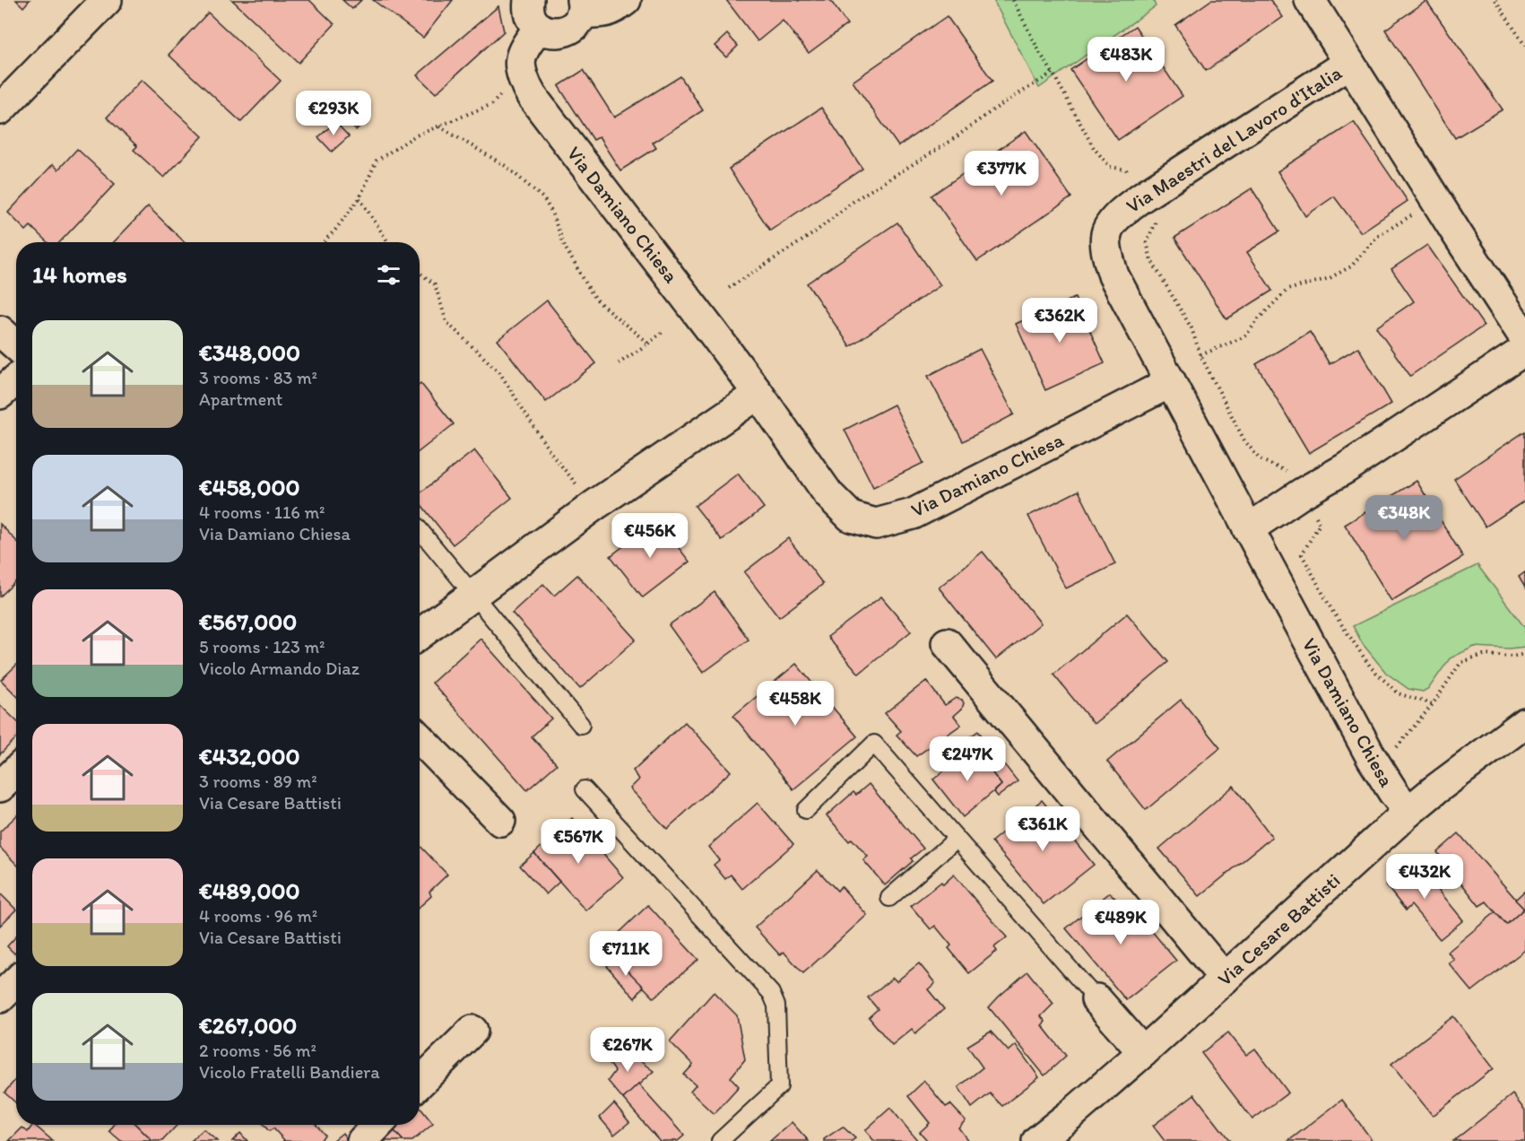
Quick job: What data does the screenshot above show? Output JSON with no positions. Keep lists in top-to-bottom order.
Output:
{
  "streets": {
    "street": ["Via Maestri del Lavoro d'Italia", "Via Damiano Chiesa", "Via Cesare Battisti"]
  },
  "crossings": [
    ["Via Maestri del Lavoro d'Italia", "Via Damiano Chiesa"],
    ["Via Damiano Chiesa", "Via Cesare Battisti"]
  ],
  "page": {
    "price": [
      "€483K",
      "€293K",
      "€377K",
      "€362K",
      "€348K",
      "€456K",
      "€458K",
      "€247K",
      "€361K",
      "€567K",
      "€432K",
      "€489K",
      "€711K",
      "€267K"
    ],
    "heading": "14 homes",
    "list": [
      {
        "name": "€348,000",
        "note": "3 rooms · 83 m² · Apartment"
      },
      {
        "name": "€458,000",
        "note": "4 rooms · 116 m² · Via Damiano Chiesa"
      },
      {
        "name": "€567,000",
        "note": "5 rooms · 123 m² · Vicolo Armando Diaz"
      },
      {
        "name": "€432,000",
        "note": "3 rooms · 89 m² · Via Cesare Battisti"
      },
      {
        "name": "€489,000",
        "note": "4 rooms · 96 m² · Via Cesare Battisti"
      },
      {
        "name": "€267,000",
        "note": "2 rooms · 56 m² · Vicolo Fratelli Bandiera"
      }
    ]
  }
}
